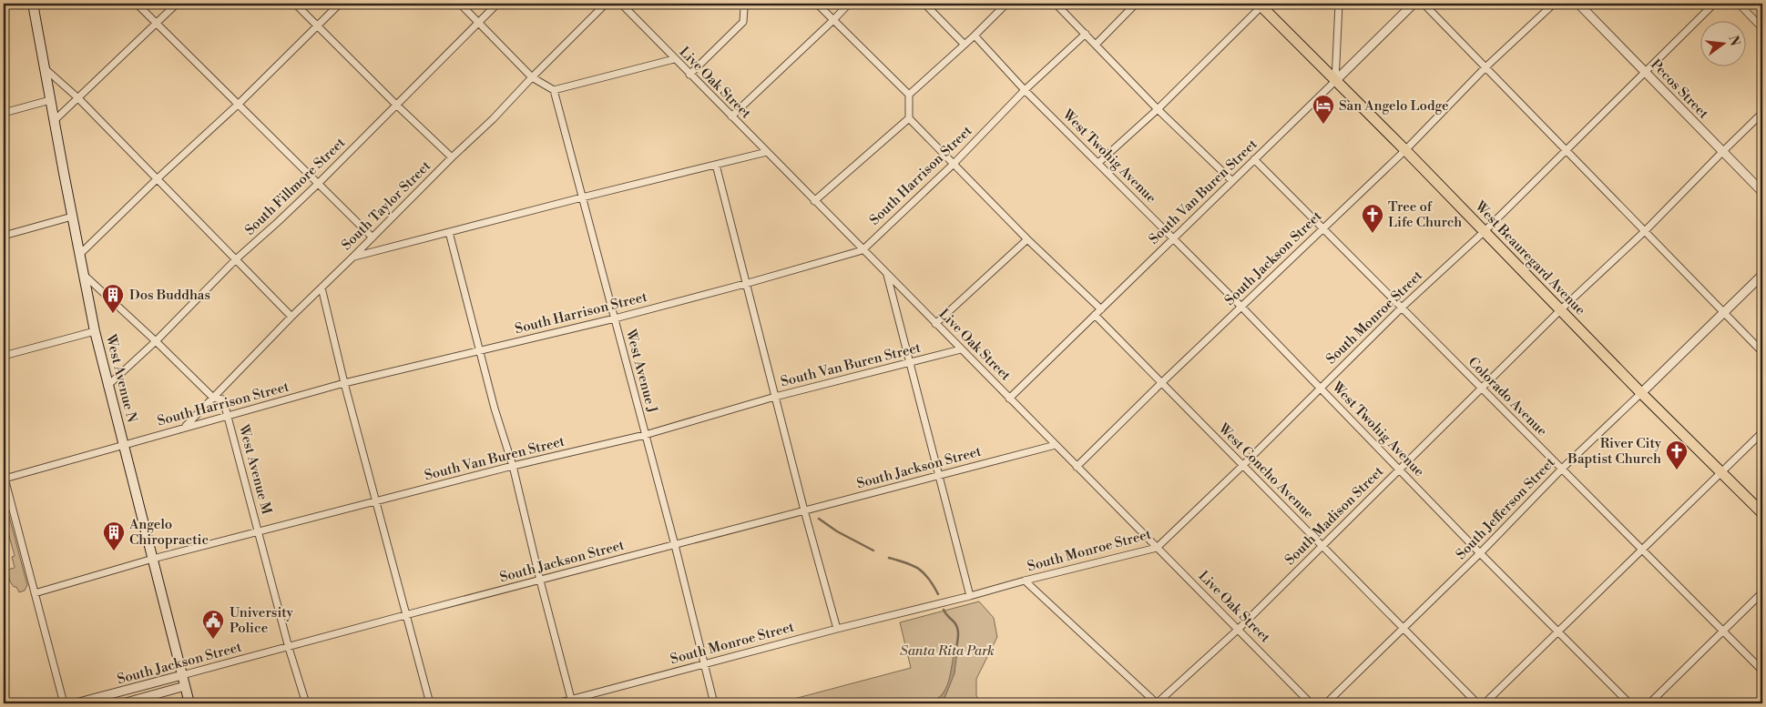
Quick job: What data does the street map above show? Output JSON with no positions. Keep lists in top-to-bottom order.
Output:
{
  "streets": {
    "main road": ["West Beauregard Avenue", "West Avenue N"],
    "street": [
      "Live Oak Street",
      "Pecos Street",
      "West Twohig Avenue",
      "South Harrison Street",
      "South Fillmore Street",
      "South Van Buren Street",
      "South Taylor Street",
      "South Jackson Street",
      "South Monroe Street",
      "West Avenue J",
      "Colorado Avenue",
      "West Avenue M",
      "West Concho Avenue",
      "South Jefferson Street",
      "South Madison Street"
    ]
  },
  "crossings": [
    ["Live Oak Street", "South Harrison Street"],
    ["Live Oak Street", "South Van Buren Street"],
    ["Live Oak Street", "South Jackson Street"],
    ["Live Oak Street", "South Monroe Street"],
    ["Live Oak Street", "South Madison Street"],
    ["Pecos Street", "South Monroe Street"],
    ["Pecos Street", "South Madison Street"],
    ["West Twohig Avenue", "South Harrison Street"],
    ["West Twohig Avenue", "South Van Buren Street"],
    ["West Twohig Avenue", "South Jackson Street"],
    ["West Twohig Avenue", "South Monroe Street"],
    ["West Twohig Avenue", "South Jefferson Street"],
    ["West Twohig Avenue", "South Madison Street"],
    ["South Harrison Street", "South Taylor Street"],
    ["South Harrison Street", "West Avenue J"],
    ["South Harrison Street", "West Avenue N"],
    ["South Harrison Street", "West Avenue M"],
    ["South Fillmore Street", "West Avenue N"],
    ["South Fillmore Street", "West Avenue M"],
    ["South Van Buren Street", "West Beauregard Avenue"],
    ["South Van Buren Street", "West Avenue J"],
    ["South Van Buren Street", "West Avenue N"],
    ["South Van Buren Street", "Colorado Avenue"],
    ["South Van Buren Street", "West Avenue M"],
    ["South Van Buren Street", "West Concho Avenue"],
    ["South Taylor Street", "West Avenue M"],
    ["South Jackson Street", "West Beauregard Avenue"],
    ["South Jackson Street", "West Avenue J"],
    ["South Jackson Street", "West Avenue N"],
    ["South Jackson Street", "Colorado Avenue"],
    ["South Jackson Street", "West Avenue M"],
    ["South Jackson Street", "West Concho Avenue"],
    ["West Beauregard Avenue", "South Monroe Street"],
    ["West Beauregard Avenue", "South Jefferson Street"],
    ["West Beauregard Avenue", "South Madison Street"],
    ["South Monroe Street", "West Avenue J"],
    ["South Monroe Street", "Colorado Avenue"],
    ["South Monroe Street", "West Concho Avenue"],
    ["West Avenue N", "West Avenue M"],
    ["Colorado Avenue", "South Jefferson Street"],
    ["Colorado Avenue", "South Madison Street"],
    ["West Concho Avenue", "South Jefferson Street"],
    ["West Concho Avenue", "South Madison Street"]
  ],
  "parks": ["Santa Rita Park"],
  "places": {
    "hotel": ["San Angelo Lodge"],
    "church": ["Tree of Life Church", "River City Baptist Church"],
    "building": ["Dos Buddhas", "Angelo Chiropractic"],
    "public building": ["University Police"]
  },
  "north": "right"
}
